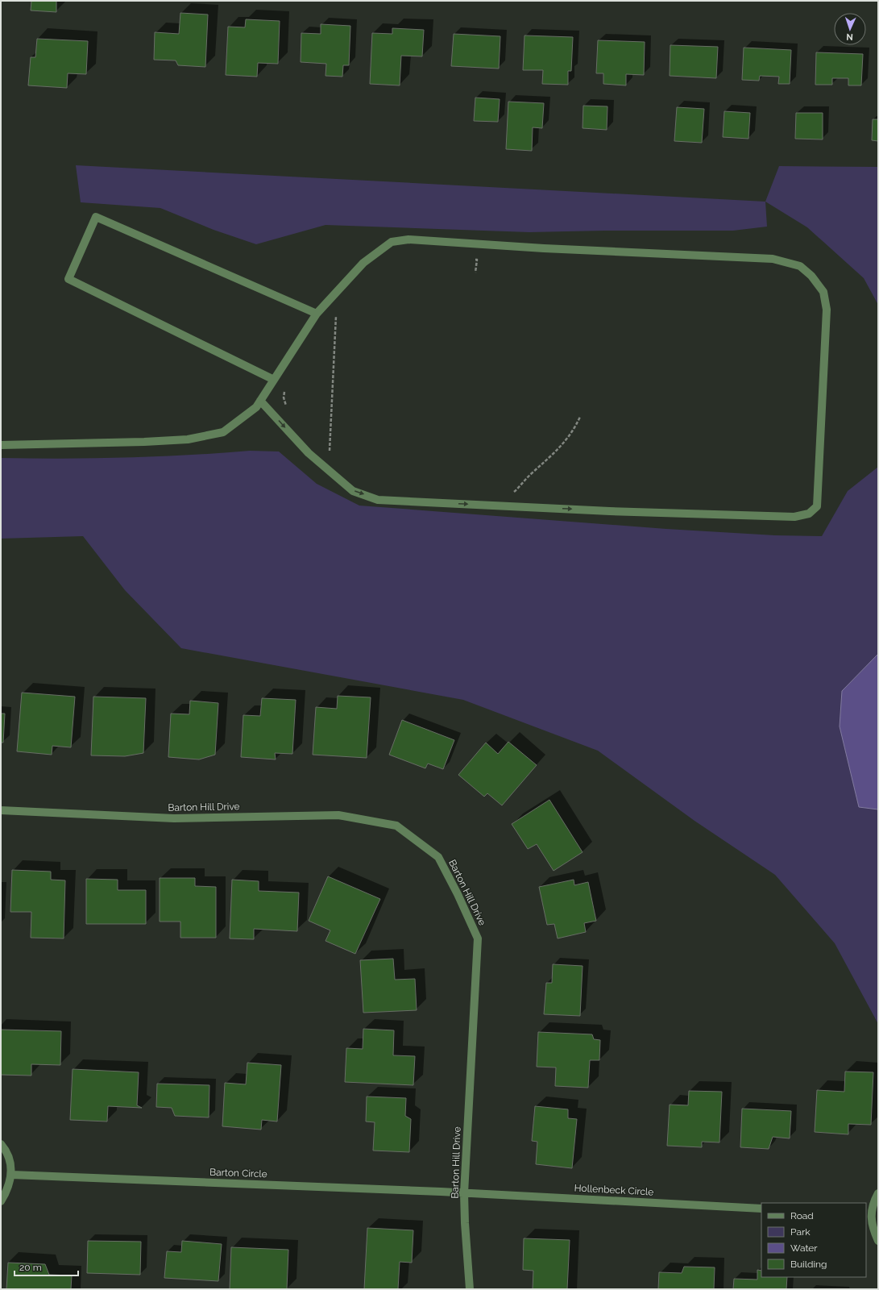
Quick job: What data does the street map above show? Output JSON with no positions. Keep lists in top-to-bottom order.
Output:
{
  "streets": {
    "street": ["Barton Hill Drive", "Barton Circle", "Hollenbeck Circle"]
  },
  "crossings": [
    ["Barton Hill Drive", "Barton Circle"],
    ["Barton Hill Drive", "Hollenbeck Circle"],
    ["Barton Circle", "Hollenbeck Circle"]
  ],
  "legend": [
    "Road",
    "Park",
    "Water",
    "Building"
  ],
  "scale_bar": "20 m",
  "north": "bottom"
}
